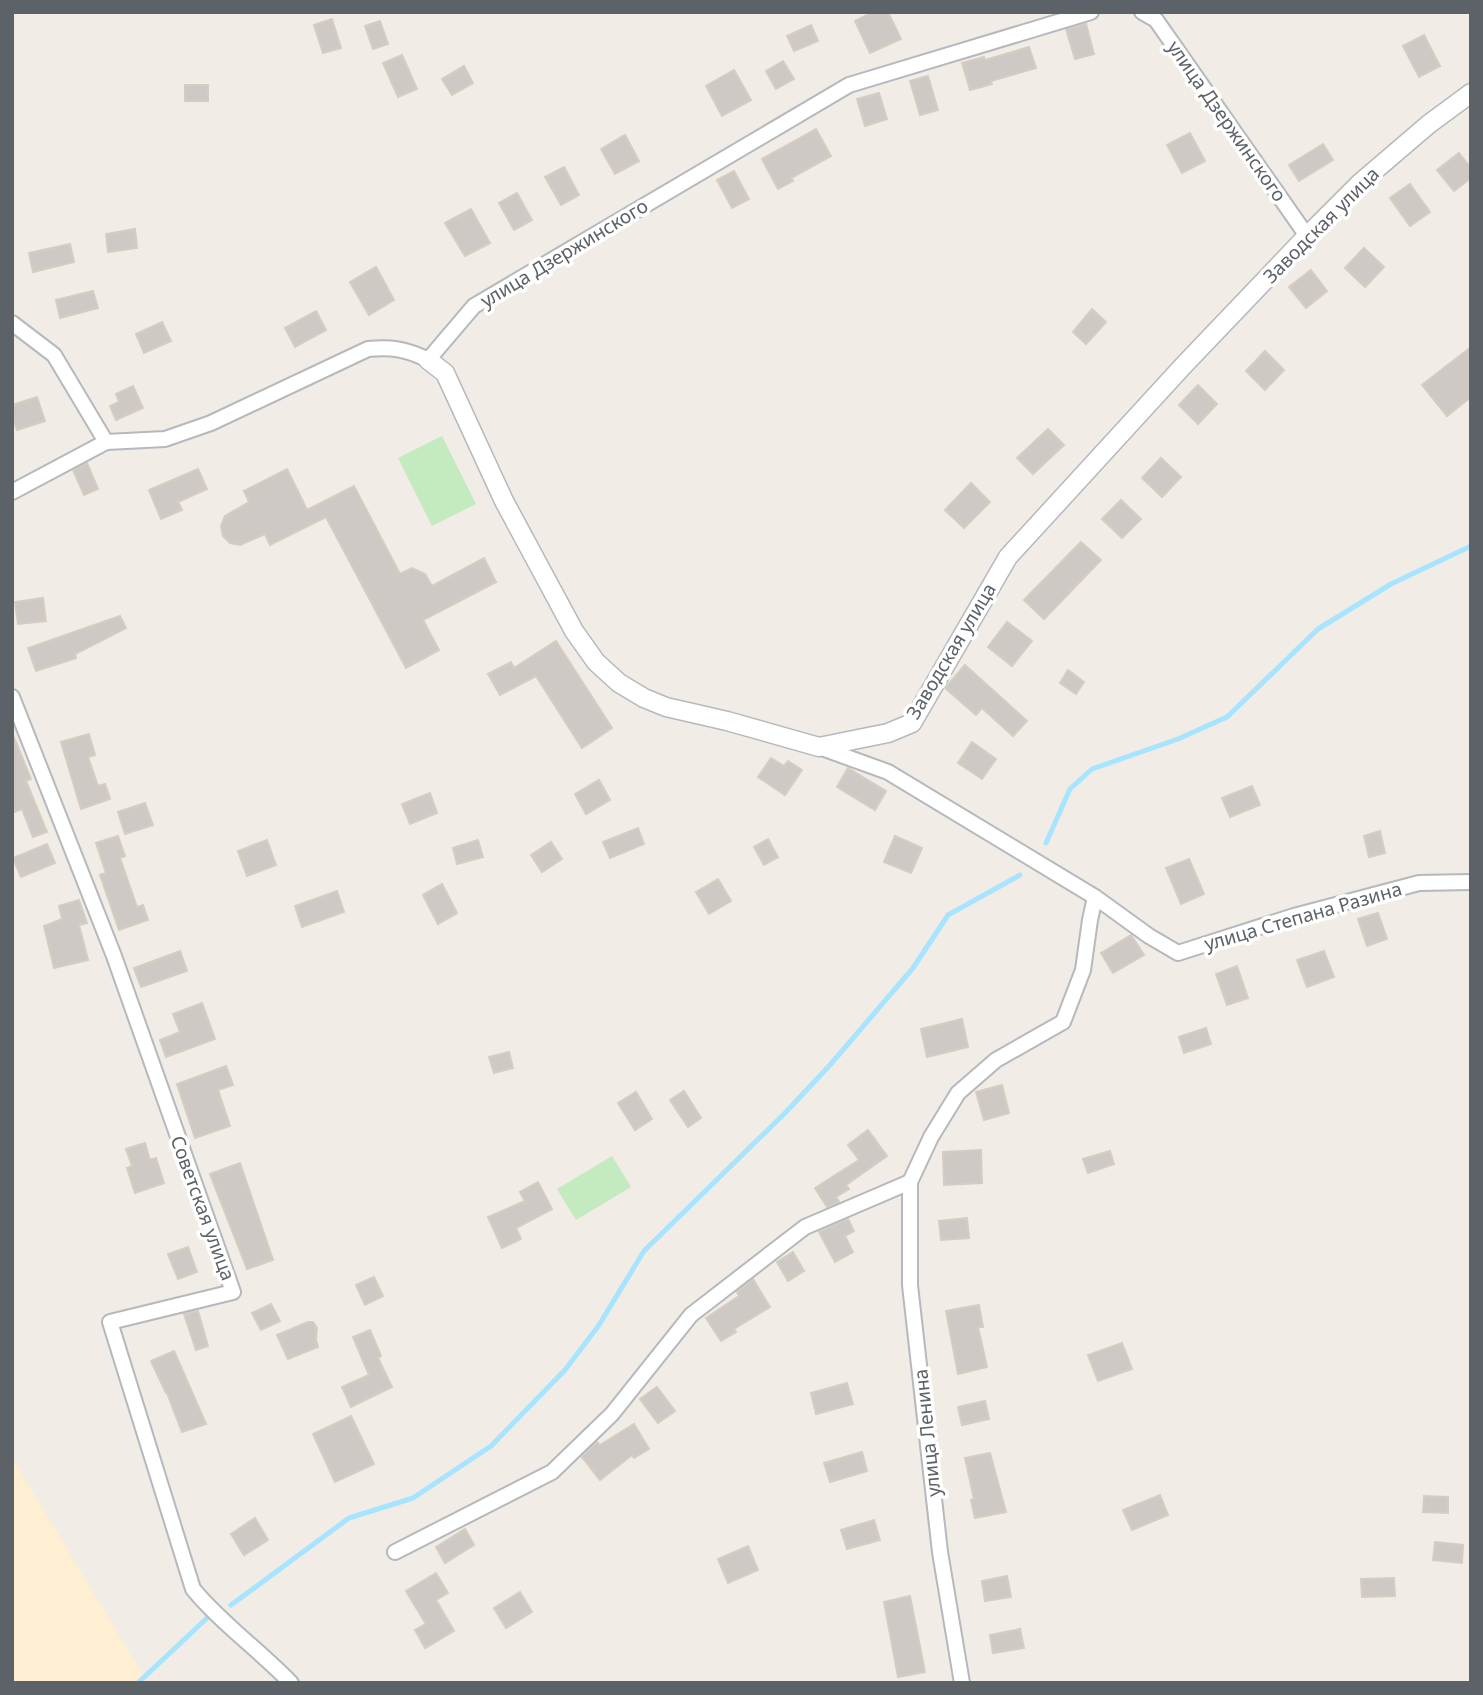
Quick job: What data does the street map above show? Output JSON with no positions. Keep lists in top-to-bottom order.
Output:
{
  "streets": {
    "street": [
      "улица Дзержинского",
      "Заводская улица",
      "улица Степана Разина",
      "Советская улица",
      "улица Ленина"
    ]
  },
  "crossings": [
    ["улица Дзержинского", "Заводская улица"]
  ]
}
